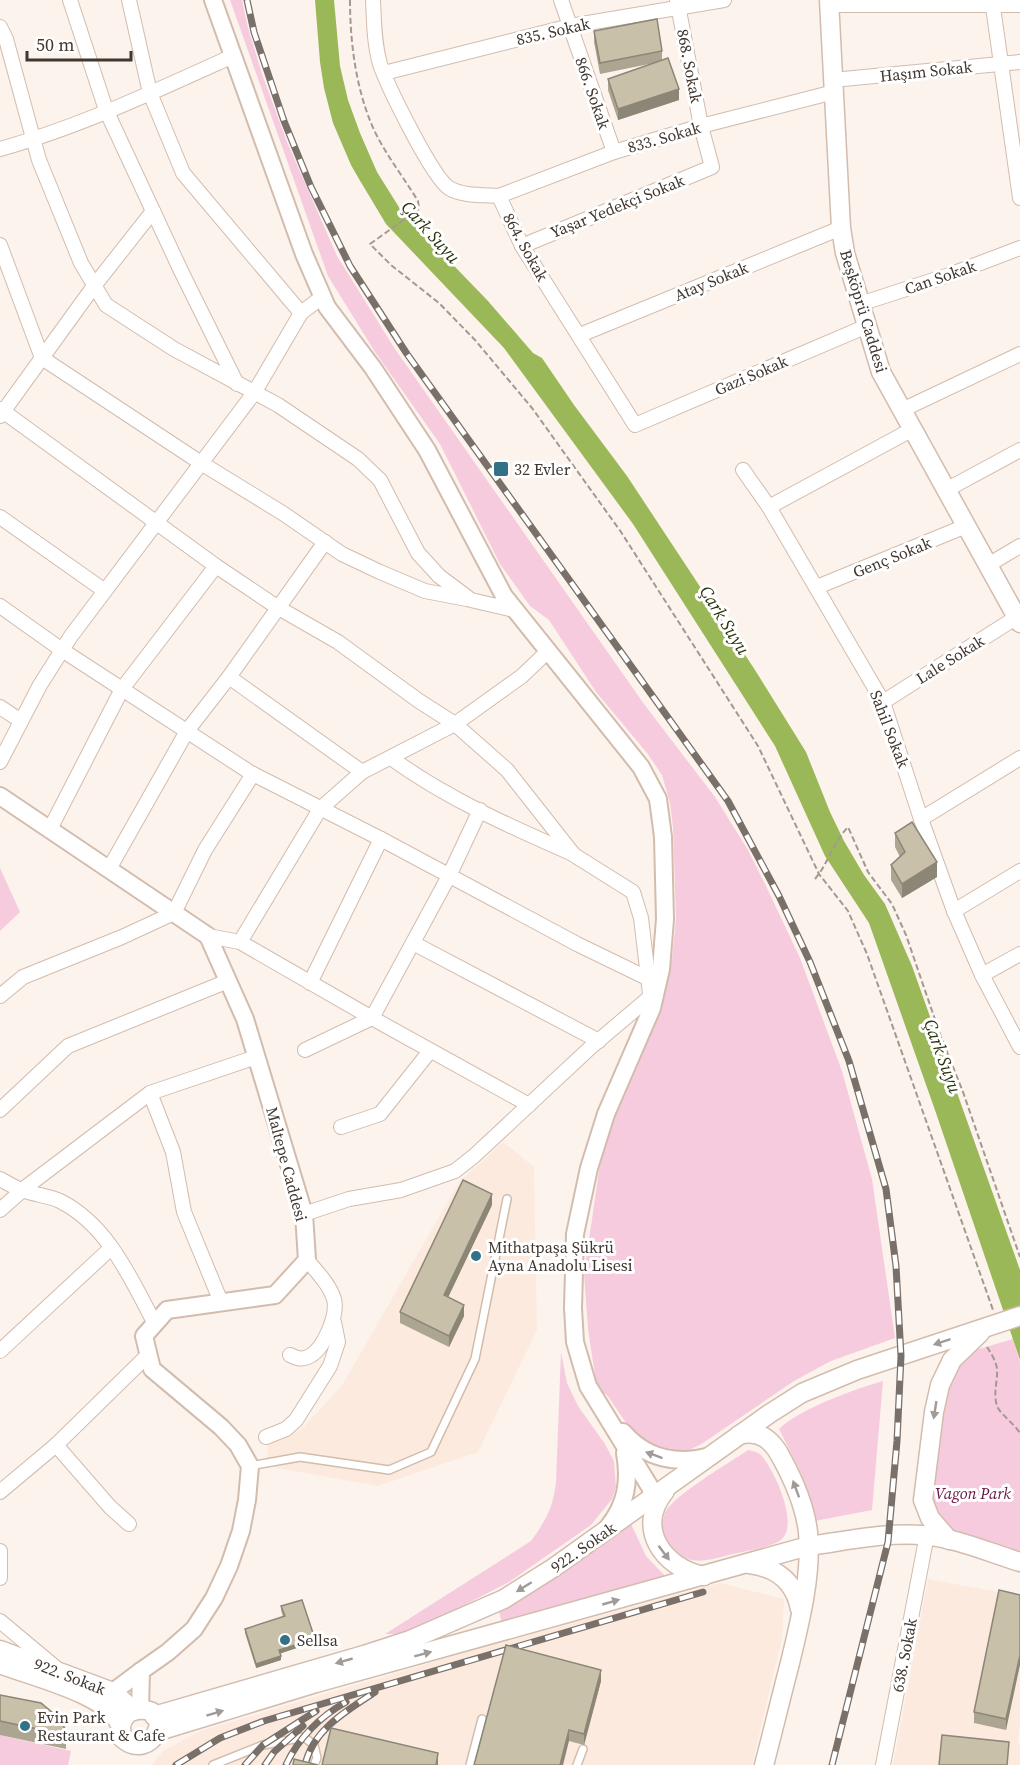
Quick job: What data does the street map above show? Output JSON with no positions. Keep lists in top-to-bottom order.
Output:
{
  "streets": {
    "main road": ["Beşköprü Caddesi", "922. Sokak"],
    "street": [
      "835. Sokak",
      "868. Sokak",
      "Haşım Sokak",
      "866. Sokak",
      "833. Sokak",
      "Yaşar Yedekçi Sokak",
      "864. Sokak",
      "Can Sokak",
      "Atay Sokak",
      "Gazi Sokak",
      "Genç Sokak",
      "Lale Sokak",
      "Sahil Sokak",
      "Maltepe Caddesi",
      "638. Sokak"
    ]
  },
  "crossings": [
    ["835. Sokak", "868. Sokak"],
    ["835. Sokak", "866. Sokak"],
    ["835. Sokak", "864. Sokak"],
    ["868. Sokak", "833. Sokak"],
    ["868. Sokak", "Yaşar Yedekçi Sokak"],
    ["Haşım Sokak", "833. Sokak"],
    ["Haşım Sokak", "Beşköprü Caddesi"],
    ["866. Sokak", "833. Sokak"],
    ["833. Sokak", "864. Sokak"],
    ["833. Sokak", "Beşköprü Caddesi"],
    ["Yaşar Yedekçi Sokak", "864. Sokak"],
    ["864. Sokak", "Atay Sokak"],
    ["864. Sokak", "Gazi Sokak"],
    ["Can Sokak", "Beşköprü Caddesi"],
    ["Atay Sokak", "Beşköprü Caddesi"],
    ["Beşköprü Caddesi", "Gazi Sokak"],
    ["Beşköprü Caddesi", "Genç Sokak"],
    ["Beşköprü Caddesi", "Lale Sokak"],
    ["Genç Sokak", "Sahil Sokak"],
    ["Lale Sokak", "Sahil Sokak"]
  ],
  "water": ["Çark Suyu"],
  "parks": ["Vagon Park"],
  "places": {
    "transit": ["32 Evler"],
    "other": ["Mithatpaşa Şükrü Ayna Anadolu Lisesi", "Sellsa", "Evin Park Restaurant & Cafe"]
  },
  "scale_bar": "50 m"
}
